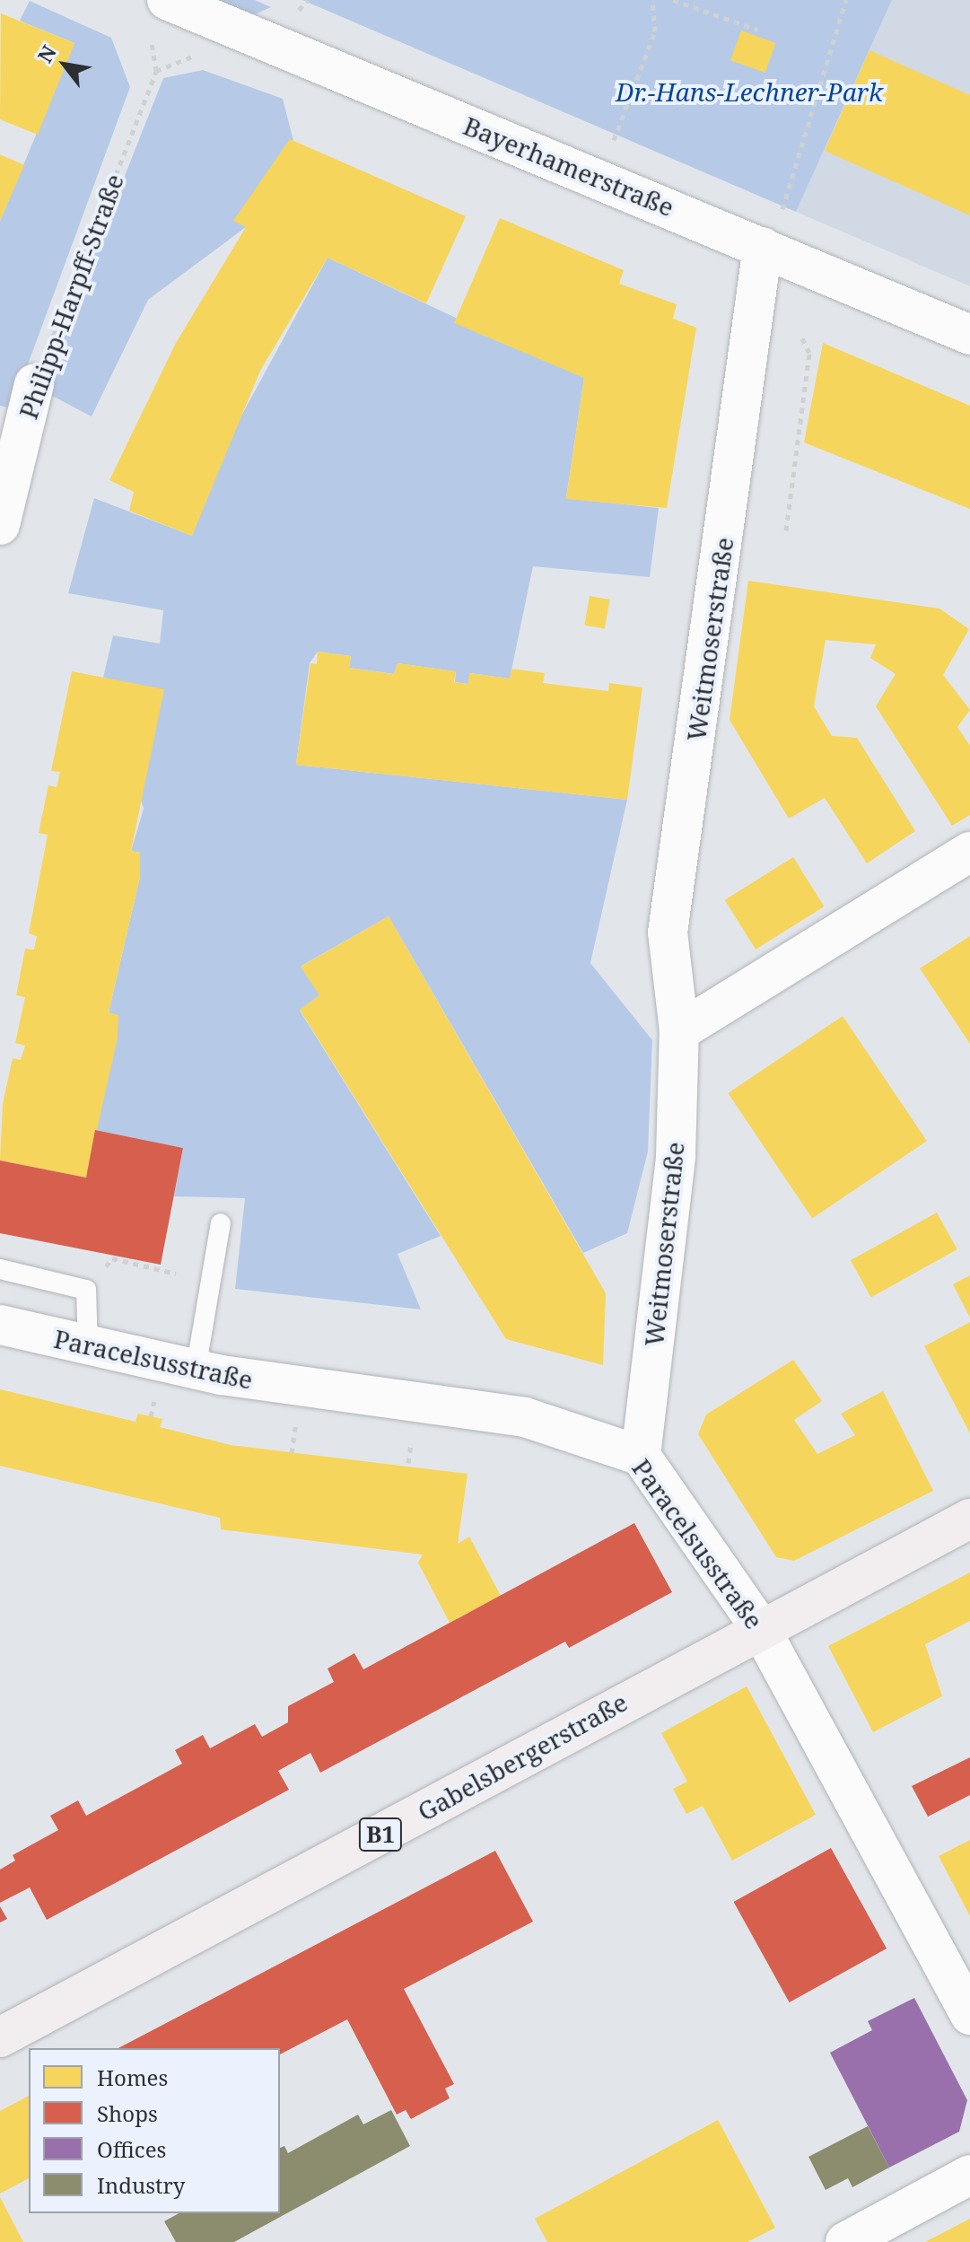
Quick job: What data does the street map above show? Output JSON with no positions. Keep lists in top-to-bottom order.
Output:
{
  "streets": {
    "main road": ["Gabelsbergerstraße", "B1"],
    "street": [
      "Bayerhamerstraße",
      "Philipp-Harpff-Straße",
      "Weitmoserstraße",
      "Paracelsusstraße"
    ]
  },
  "crossings": [
    ["Bayerhamerstraße", "Weitmoserstraße"],
    ["Weitmoserstraße", "Paracelsusstraße"],
    ["Paracelsusstraße", "Gabelsbergerstraße"]
  ],
  "parks": ["Dr.-Hans-Lechner-Park"],
  "legend": [
    "Homes",
    "Shops",
    "Offices",
    "Industry"
  ],
  "north": "top left"
}
